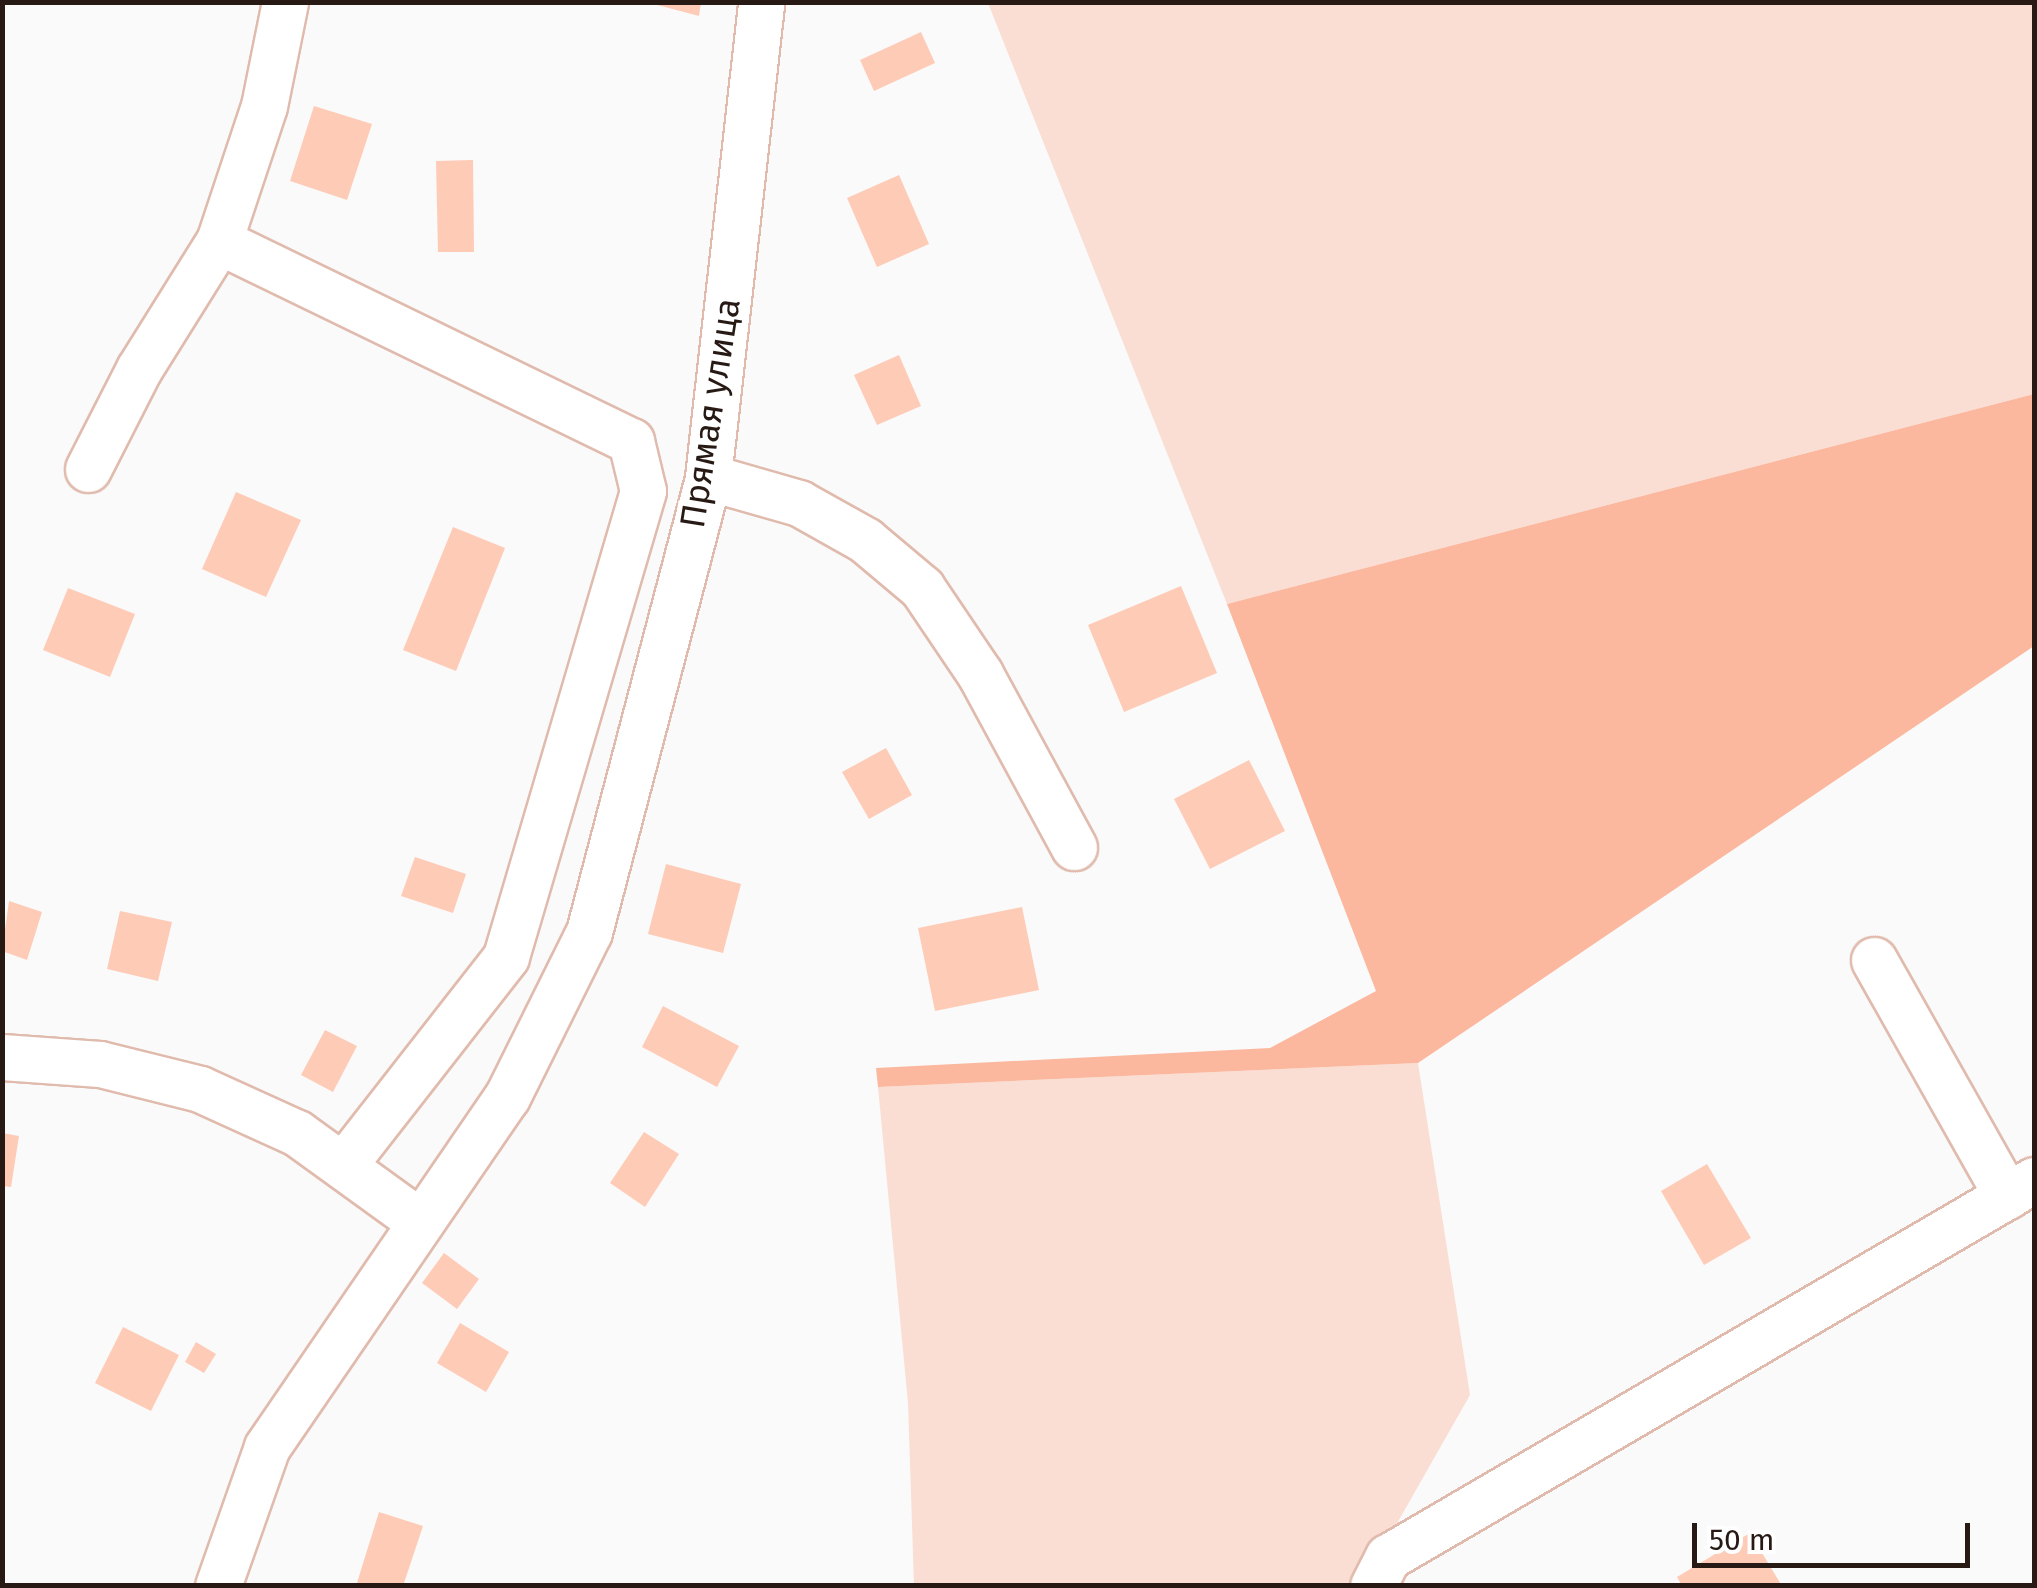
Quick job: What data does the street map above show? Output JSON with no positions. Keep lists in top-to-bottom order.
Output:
{
  "streets": {
    "street": ["Прямая улица"]
  },
  "scale_bar": "50 m"
}
